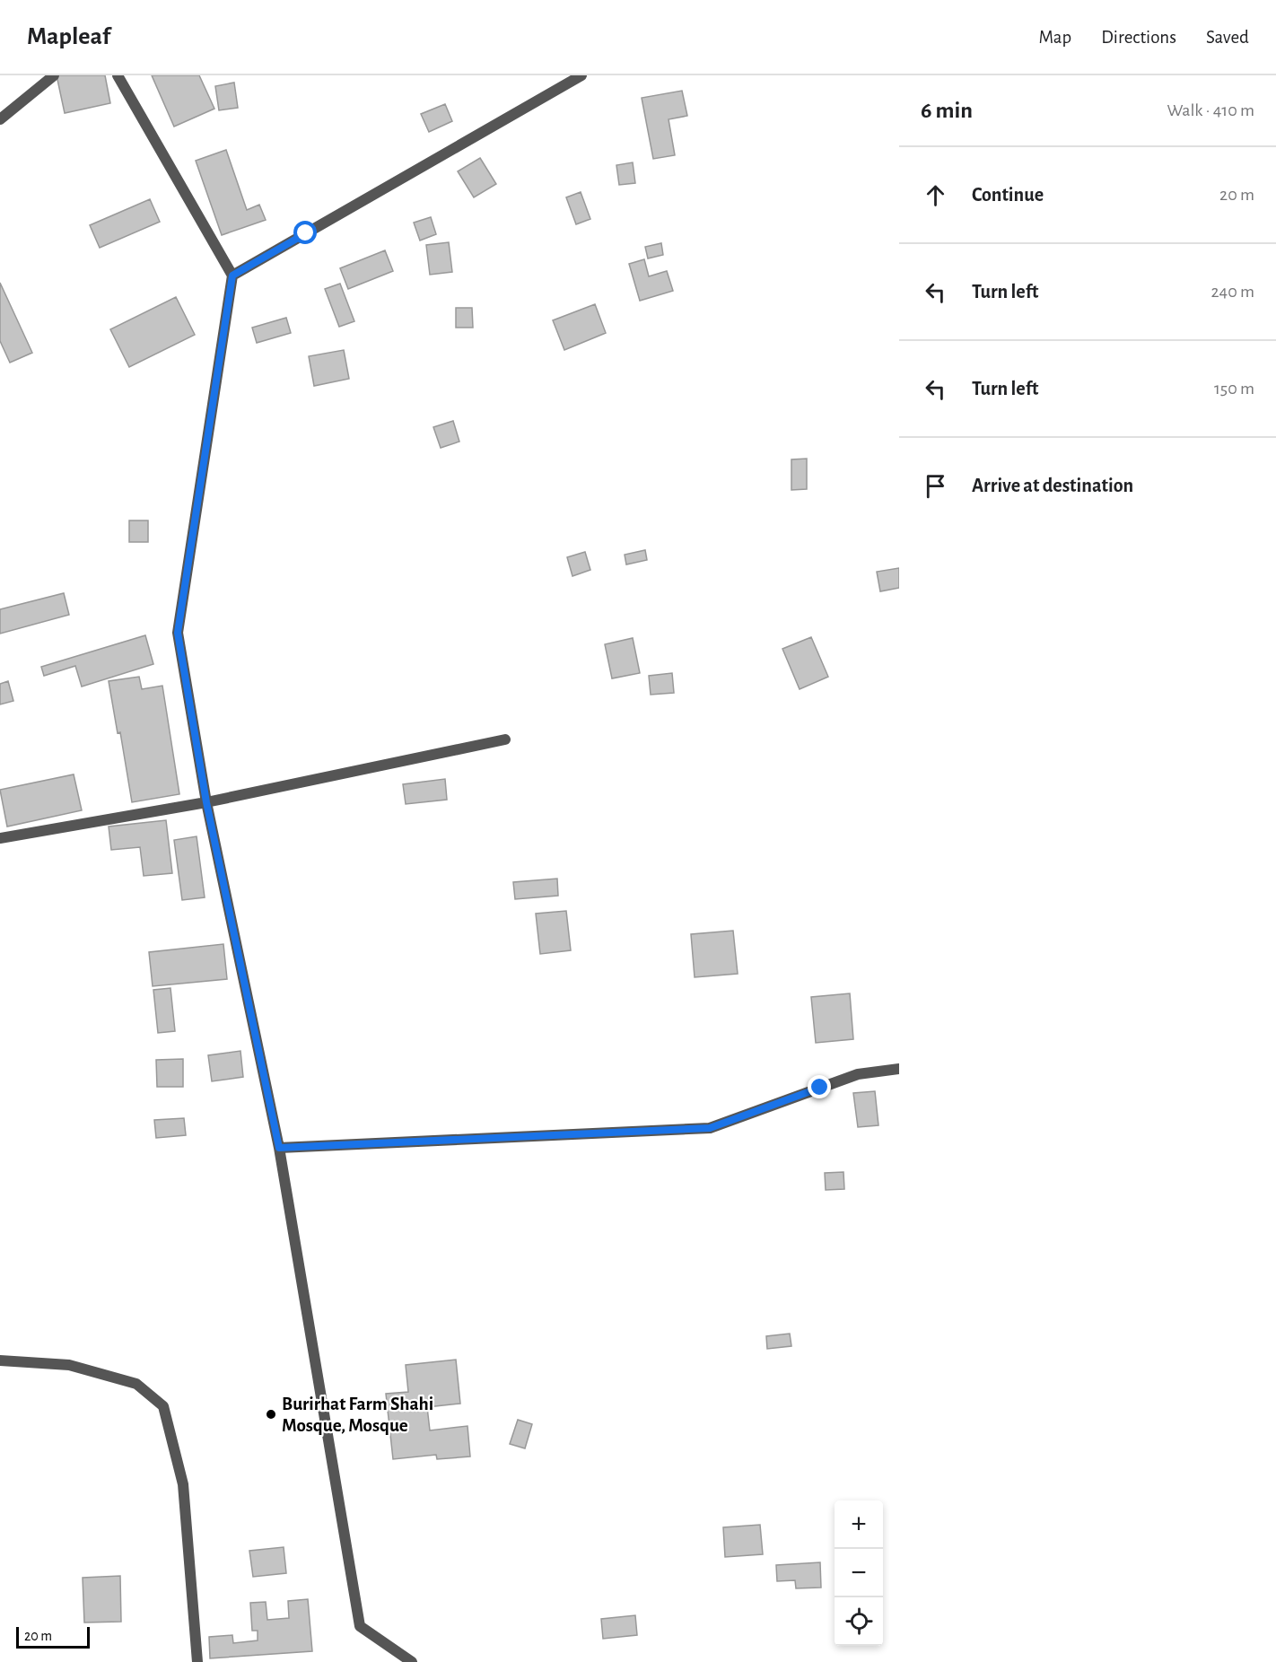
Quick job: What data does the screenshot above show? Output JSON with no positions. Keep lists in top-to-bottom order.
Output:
{
  "places": ["Burirhat Farm Shahi Mosque, Mosque"],
  "scale_bar": "20 m",
  "page": {
    "header": "Mapleaf",
    "nav": ["Map", "Directions", "Saved"],
    "heading": ["6 min", "Walk · 410 m"],
    "list": [
      ["Continue", "20 m"],
      ["Turn left", "240 m"],
      ["Turn left", "150 m"],
      "Arrive at destination"
    ],
    "map_buttons": ["+", "−"],
    "scale": "20 m"
  }
}
